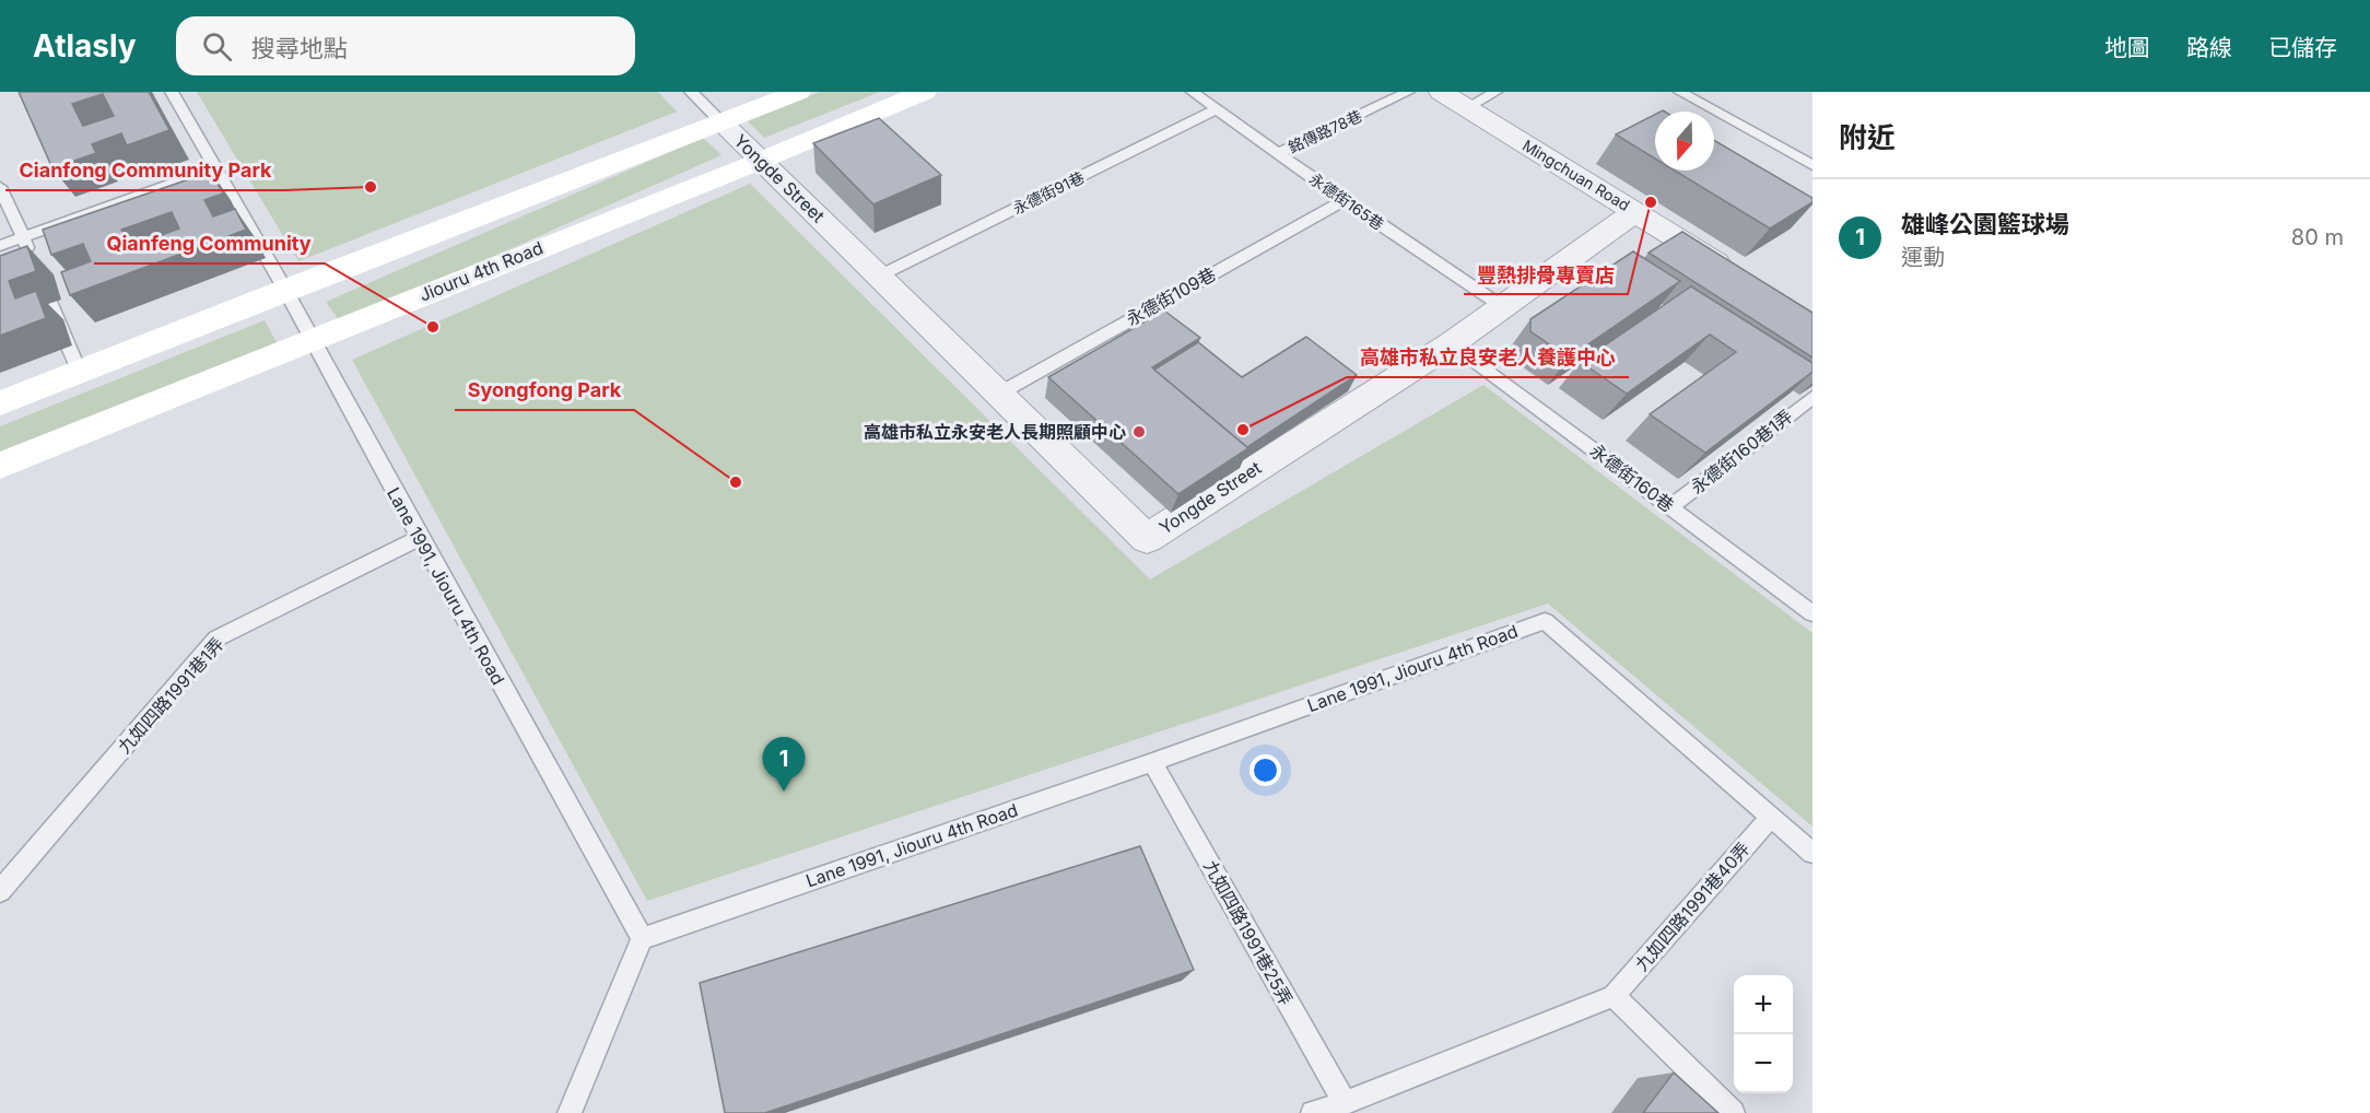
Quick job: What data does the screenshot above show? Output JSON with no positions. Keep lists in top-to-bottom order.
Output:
{
  "streets": {
    "street": ["Mingchuan Road", "Yongde Street", "Jiouru 4th Road"],
    "lane": [
      "銘傳路78巷",
      "永德街91巷",
      "永德街165巷",
      "永德街109巷",
      "永德街160巷1弄",
      "永德街160巷",
      "Lane 1991, Jiouru 4th Road",
      "九如四路1991巷1弄",
      "九如四路1991巷40弄",
      "九如四路1991巷25弄"
    ]
  },
  "crossings": [
    ["銘傳路78巷", "永德街165巷"],
    ["Mingchuan Road", "Yongde Street"],
    ["Yongde Street", "永德街91巷"],
    ["Yongde Street", "永德街165巷"],
    ["Yongde Street", "Jiouru 4th Road"],
    ["Yongde Street", "永德街109巷"],
    ["Yongde Street", "永德街160巷"],
    ["永德街91巷", "永德街165巷"],
    ["永德街165巷", "永德街109巷"],
    ["Jiouru 4th Road", "Lane 1991, Jiouru 4th Road"],
    ["永德街160巷1弄", "永德街160巷"],
    ["Lane 1991, Jiouru 4th Road", "九如四路1991巷1弄"],
    ["Lane 1991, Jiouru 4th Road", "九如四路1991巷40弄"],
    ["Lane 1991, Jiouru 4th Road", "九如四路1991巷25弄"]
  ],
  "places": [
    "Cianfong Community Park",
    "豐熱排骨專賣店",
    "Qianfeng Community",
    "高雄市私立良安老人養護中心",
    "高雄市私立永安老人長期照顧中心",
    "Syongfong Park"
  ],
  "north": "bottom",
  "page": {
    "header": "Atlasly",
    "search": "搜尋地點",
    "nav": ["地圖", "路線", "已儲存"],
    "heading": "附近",
    "list": [
      {
        "mark": "1",
        "name": "雄峰公園籃球場",
        "note": "運動",
        "value": "80 m"
      }
    ],
    "pins": "1",
    "map_buttons": ["+", "−"]
  }
}
